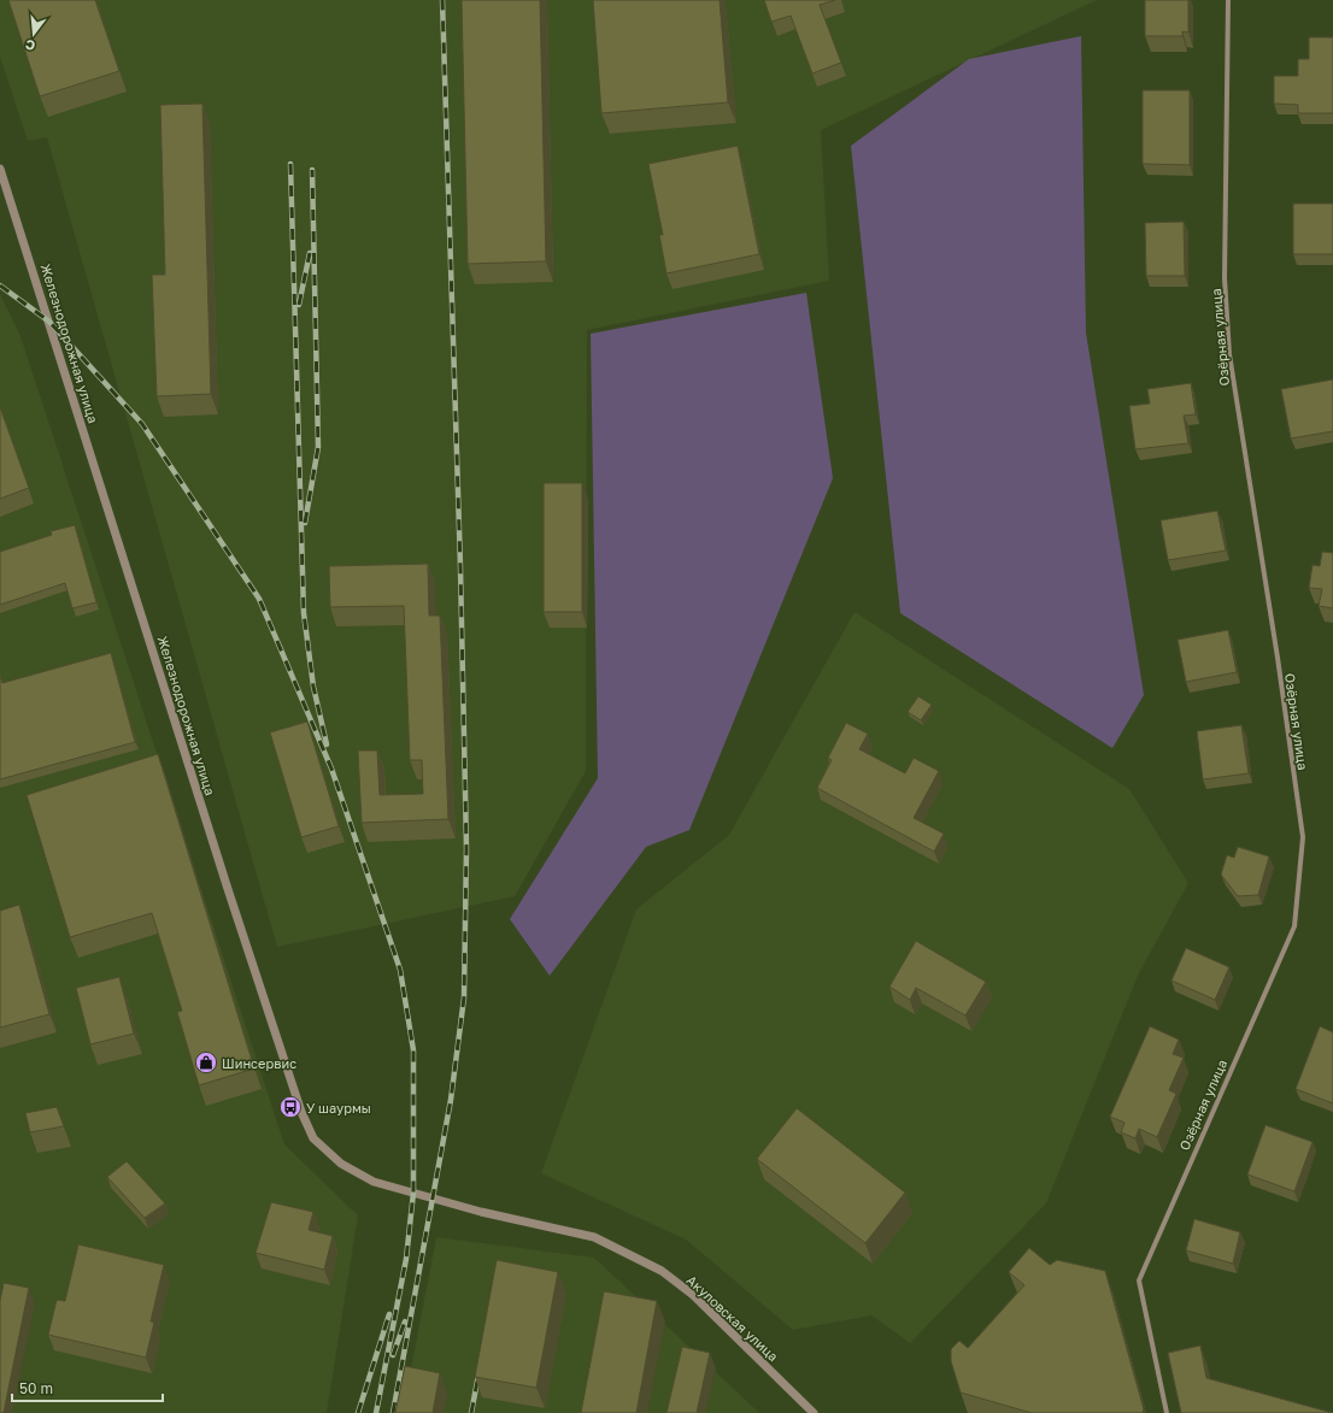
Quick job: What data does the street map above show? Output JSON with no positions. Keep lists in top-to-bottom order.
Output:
{
  "streets": {
    "street": ["Озёрная улица", "Железнодорожная улица", "Акуловская улица"]
  },
  "crossings": [
    ["Железнодорожная улица", "Акуловская улица"]
  ],
  "places": {
    "shop": ["Шинсервис"],
    "bus stop": ["У шаурмы"]
  },
  "scale_bar": "50 m",
  "north": "bottom"
}
